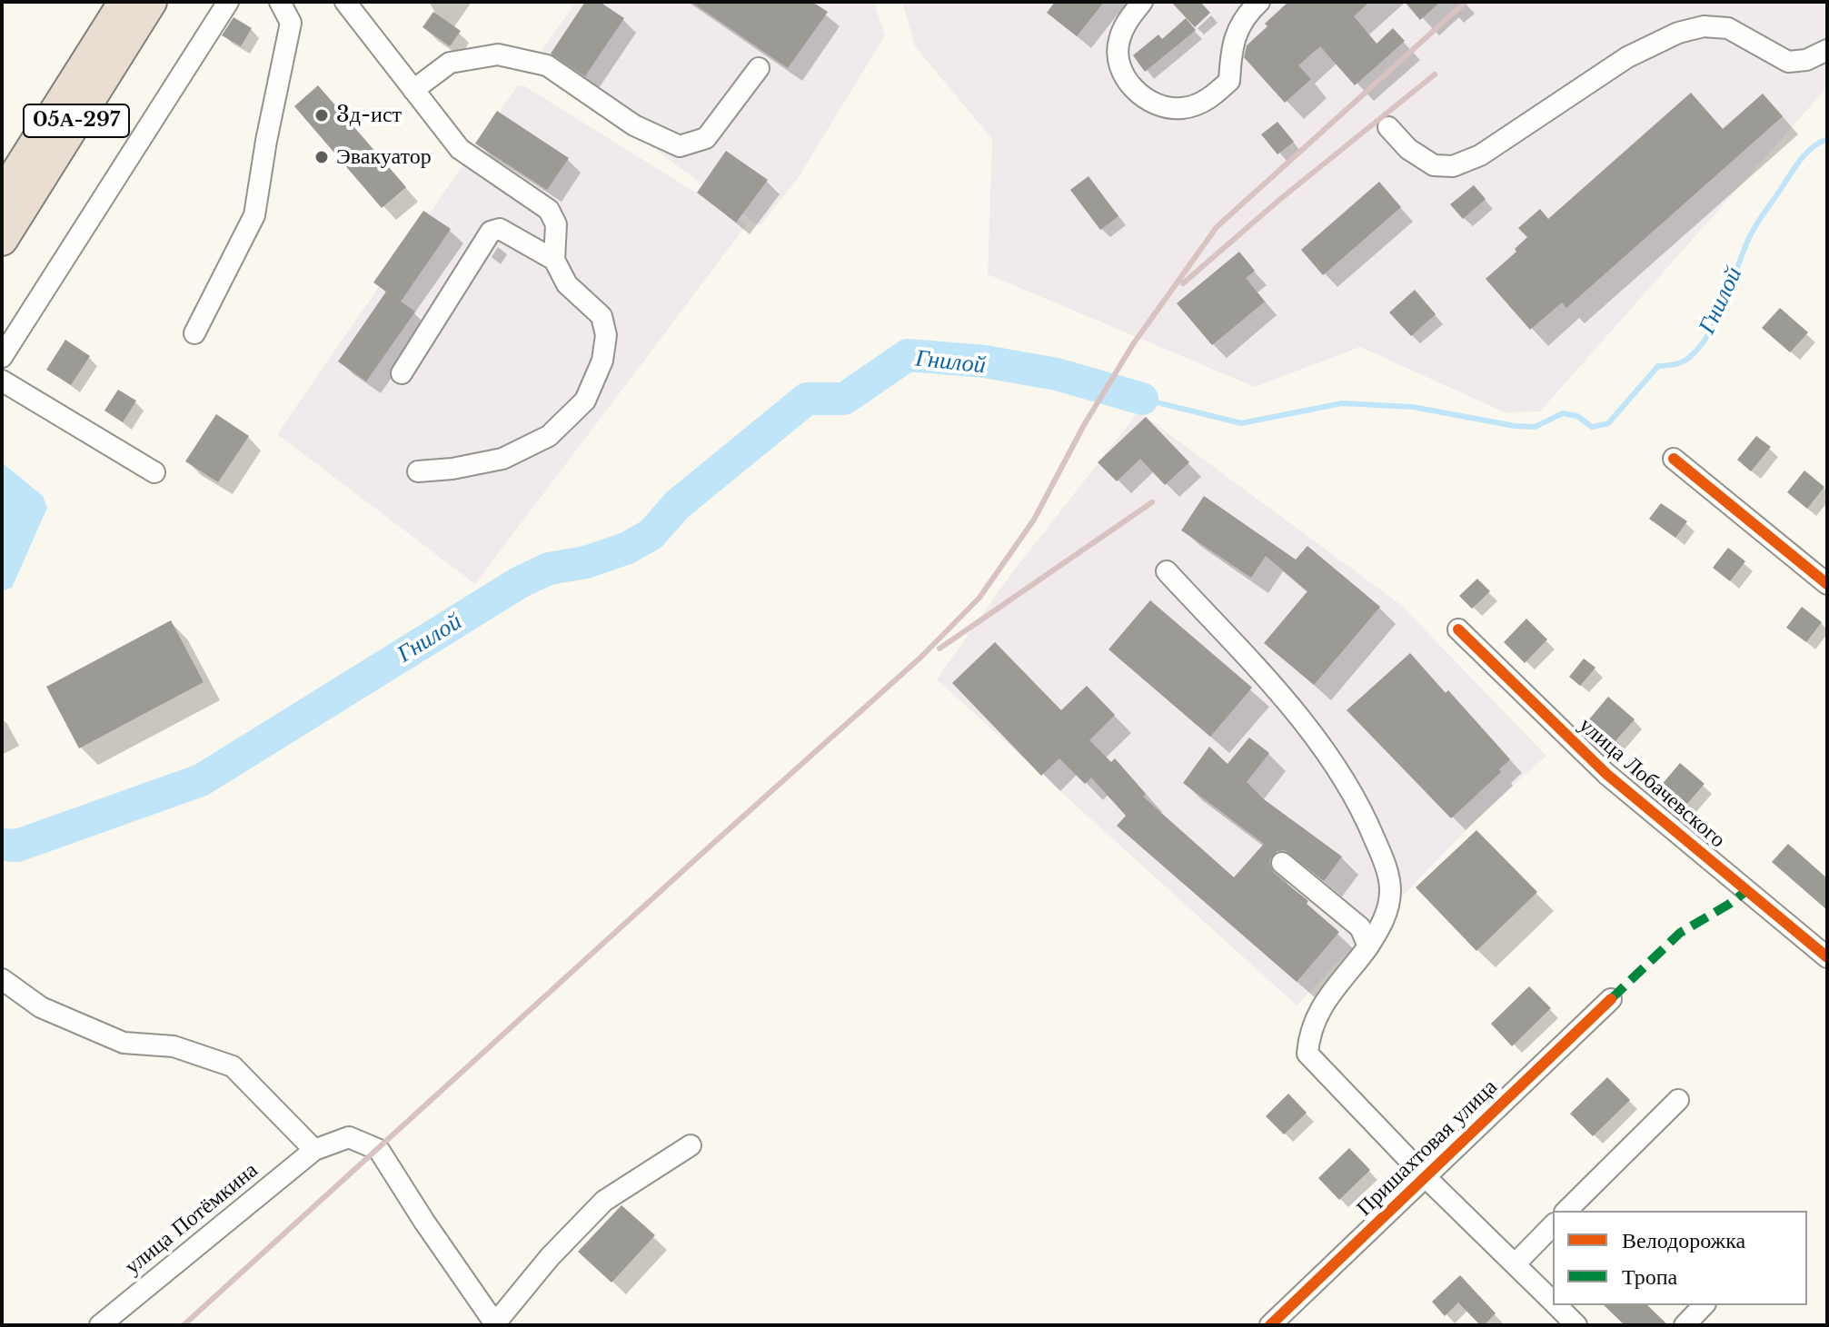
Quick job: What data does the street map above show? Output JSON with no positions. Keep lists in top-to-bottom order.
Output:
{
  "streets": {
    "highway": ["05А-297"],
    "street": ["улица Лобачевского", "Пришахтовая улица", "улица Потёмкина"]
  },
  "water": ["Гнилой"],
  "places": ["3д-ист", "Эвакуатор"],
  "legend": ["Велодорожка", "Тропа"]
}
